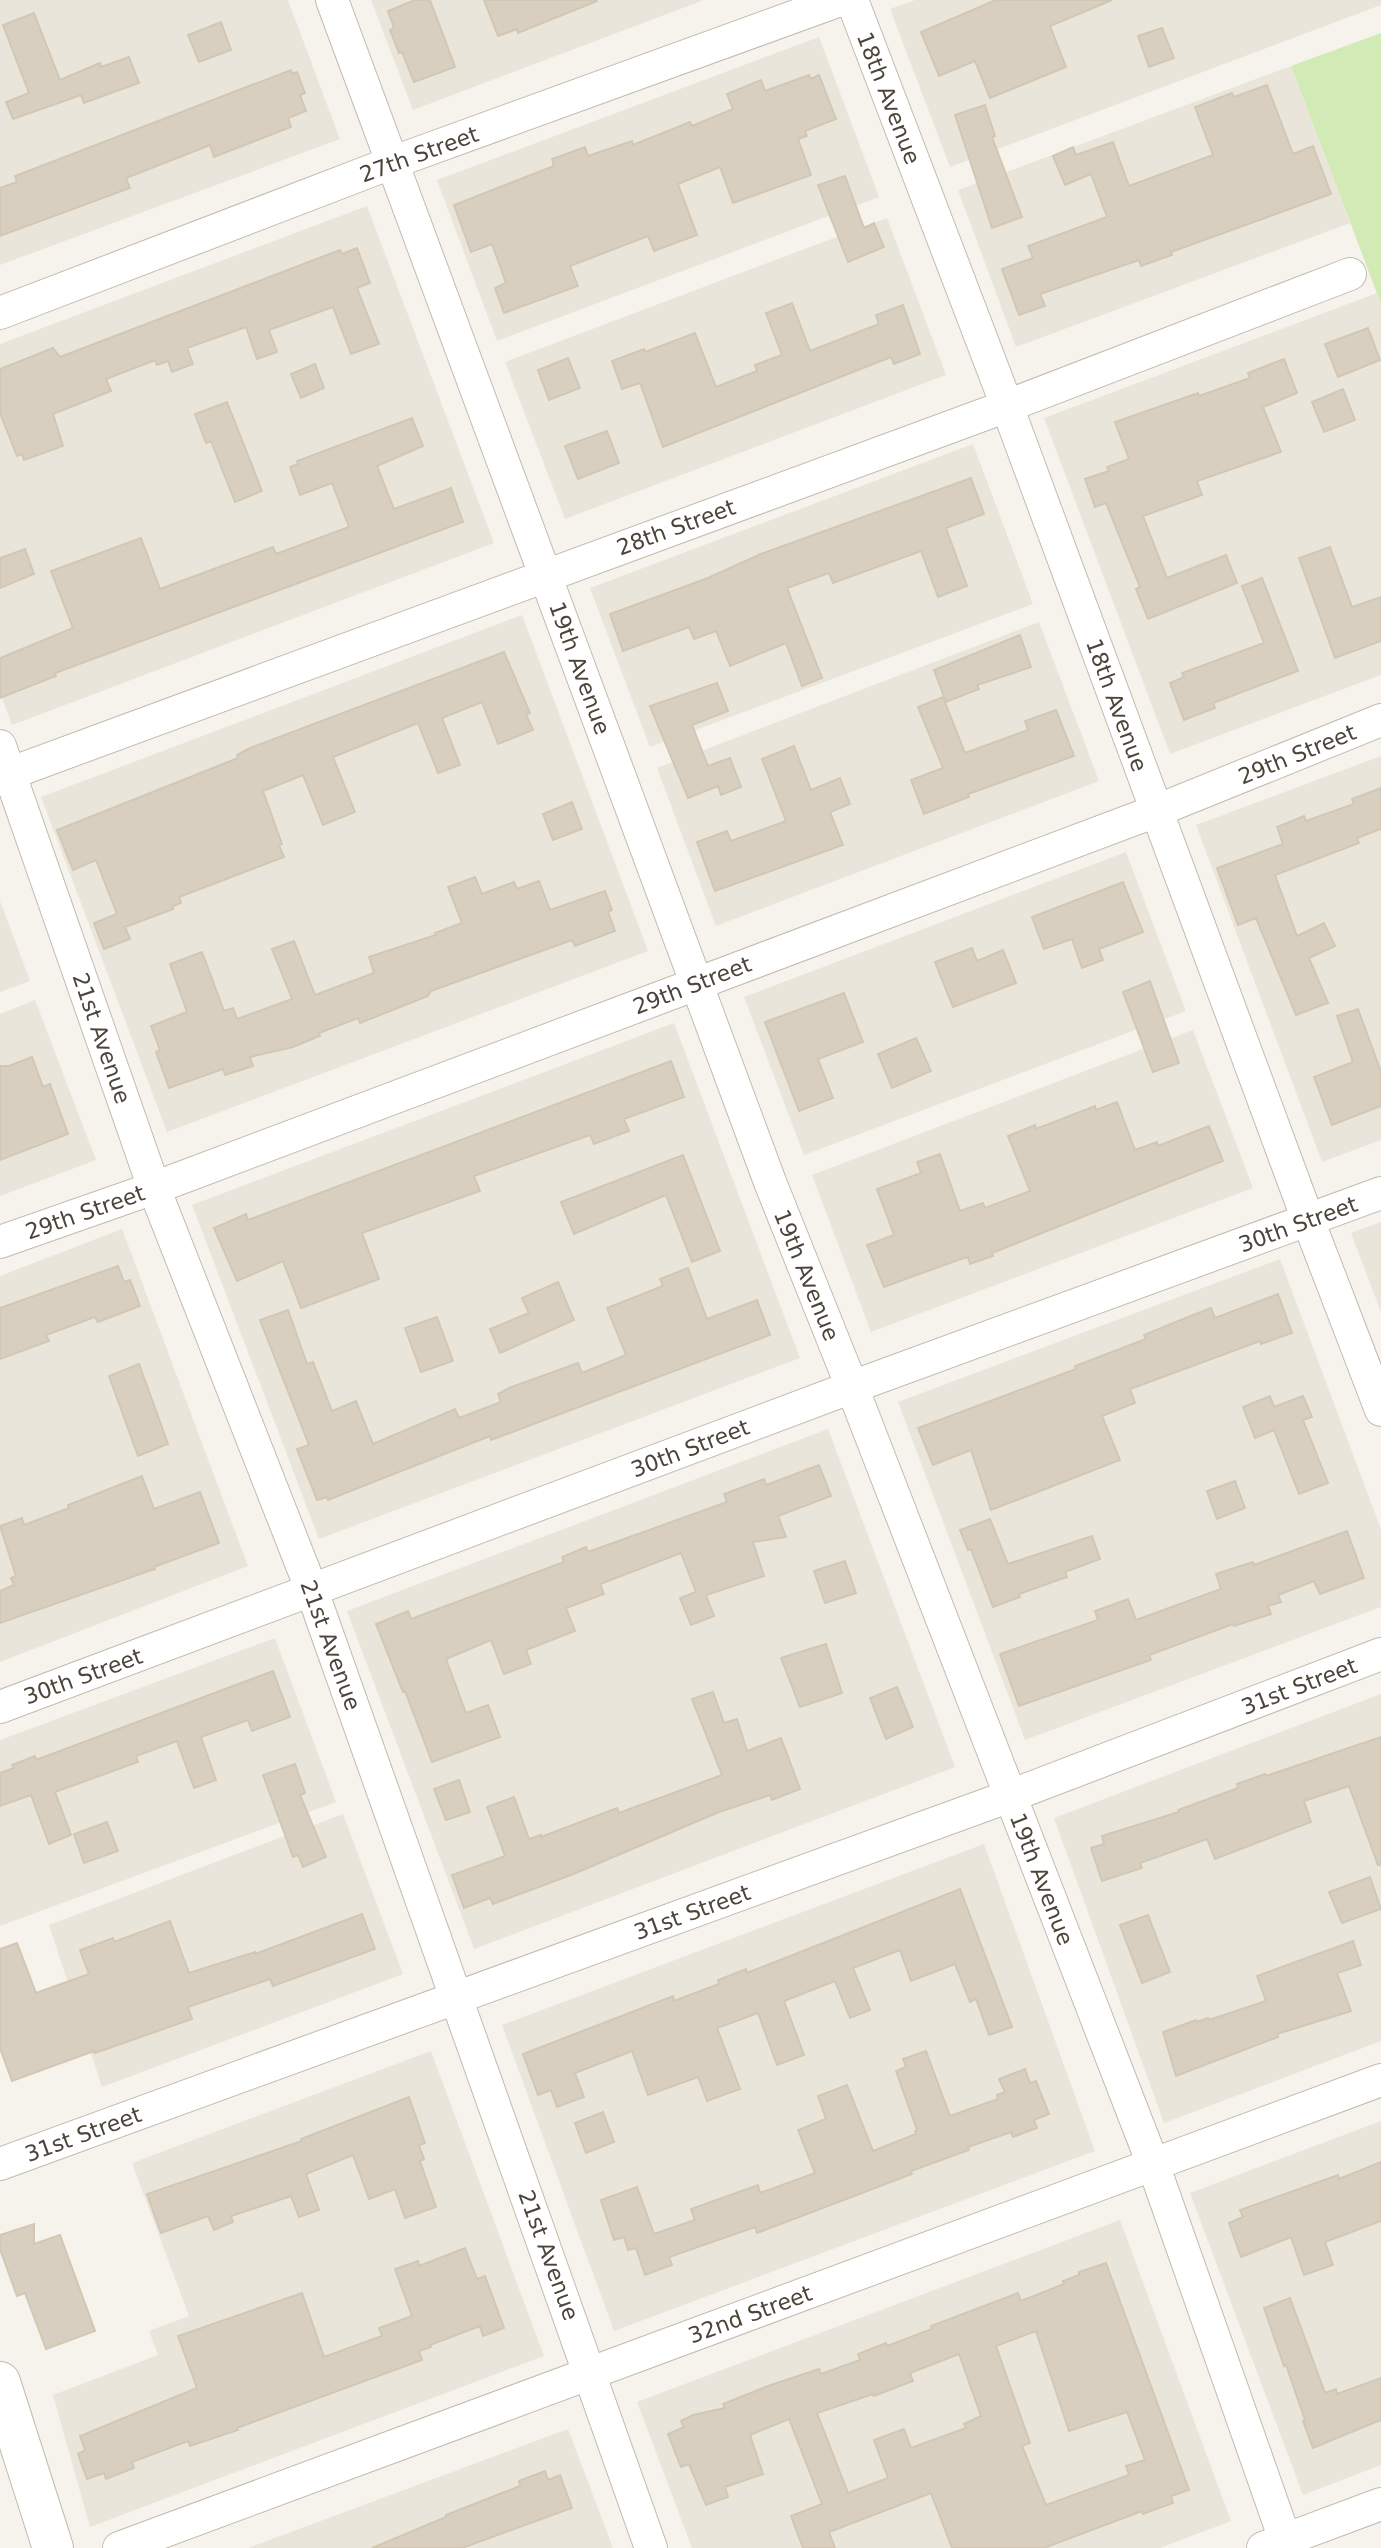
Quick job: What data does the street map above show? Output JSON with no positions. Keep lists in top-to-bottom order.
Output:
{
  "streets": {
    "street": [
      "18th Avenue",
      "27th Street",
      "28th Street",
      "19th Avenue",
      "29th Street",
      "21st Avenue",
      "30th Street",
      "31st Street",
      "32nd Street"
    ]
  },
  "crossings": [
    ["18th Avenue", "28th Street"],
    ["18th Avenue", "29th Street"],
    ["18th Avenue", "30th Street"],
    ["27th Street", "19th Avenue"],
    ["28th Street", "19th Avenue"],
    ["28th Street", "21st Avenue"],
    ["19th Avenue", "29th Street"],
    ["19th Avenue", "30th Street"],
    ["19th Avenue", "31st Street"],
    ["19th Avenue", "32nd Street"],
    ["29th Street", "21st Avenue"],
    ["21st Avenue", "30th Street"],
    ["21st Avenue", "31st Street"],
    ["21st Avenue", "32nd Street"]
  ]
}
